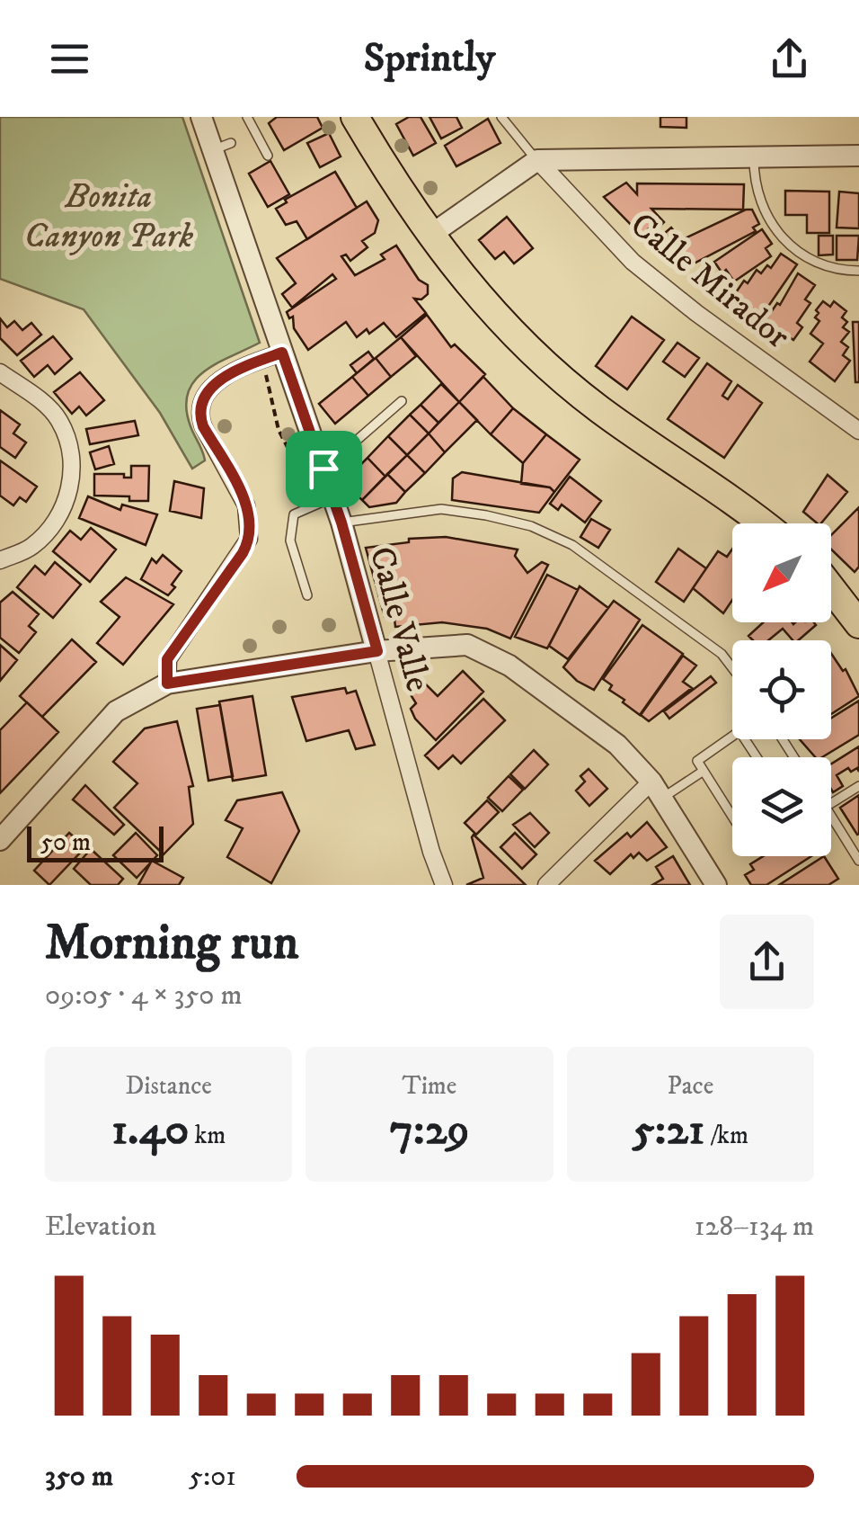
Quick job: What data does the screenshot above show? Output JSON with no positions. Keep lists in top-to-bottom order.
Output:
{
  "streets": {
    "street": ["Calle Mirador", "Calle Valle"]
  },
  "parks": ["Bonita Canyon Park"],
  "scale_bar": "50 m",
  "north": "bottom left",
  "page": {
    "header": "Sprintly",
    "scale": "50 m",
    "heading": ["Morning run", "09:05 · 4 × 350 m"],
    "stats": [
      ["Distance", "1.40 km"],
      ["Time", "7:29"],
      ["Pace", "5:21 /km"]
    ],
    "chart": ["Elevation", "128–134 m"],
    "list": [
      {
        "name": "350 m",
        "note": "5:01"
      }
    ]
  }
}
